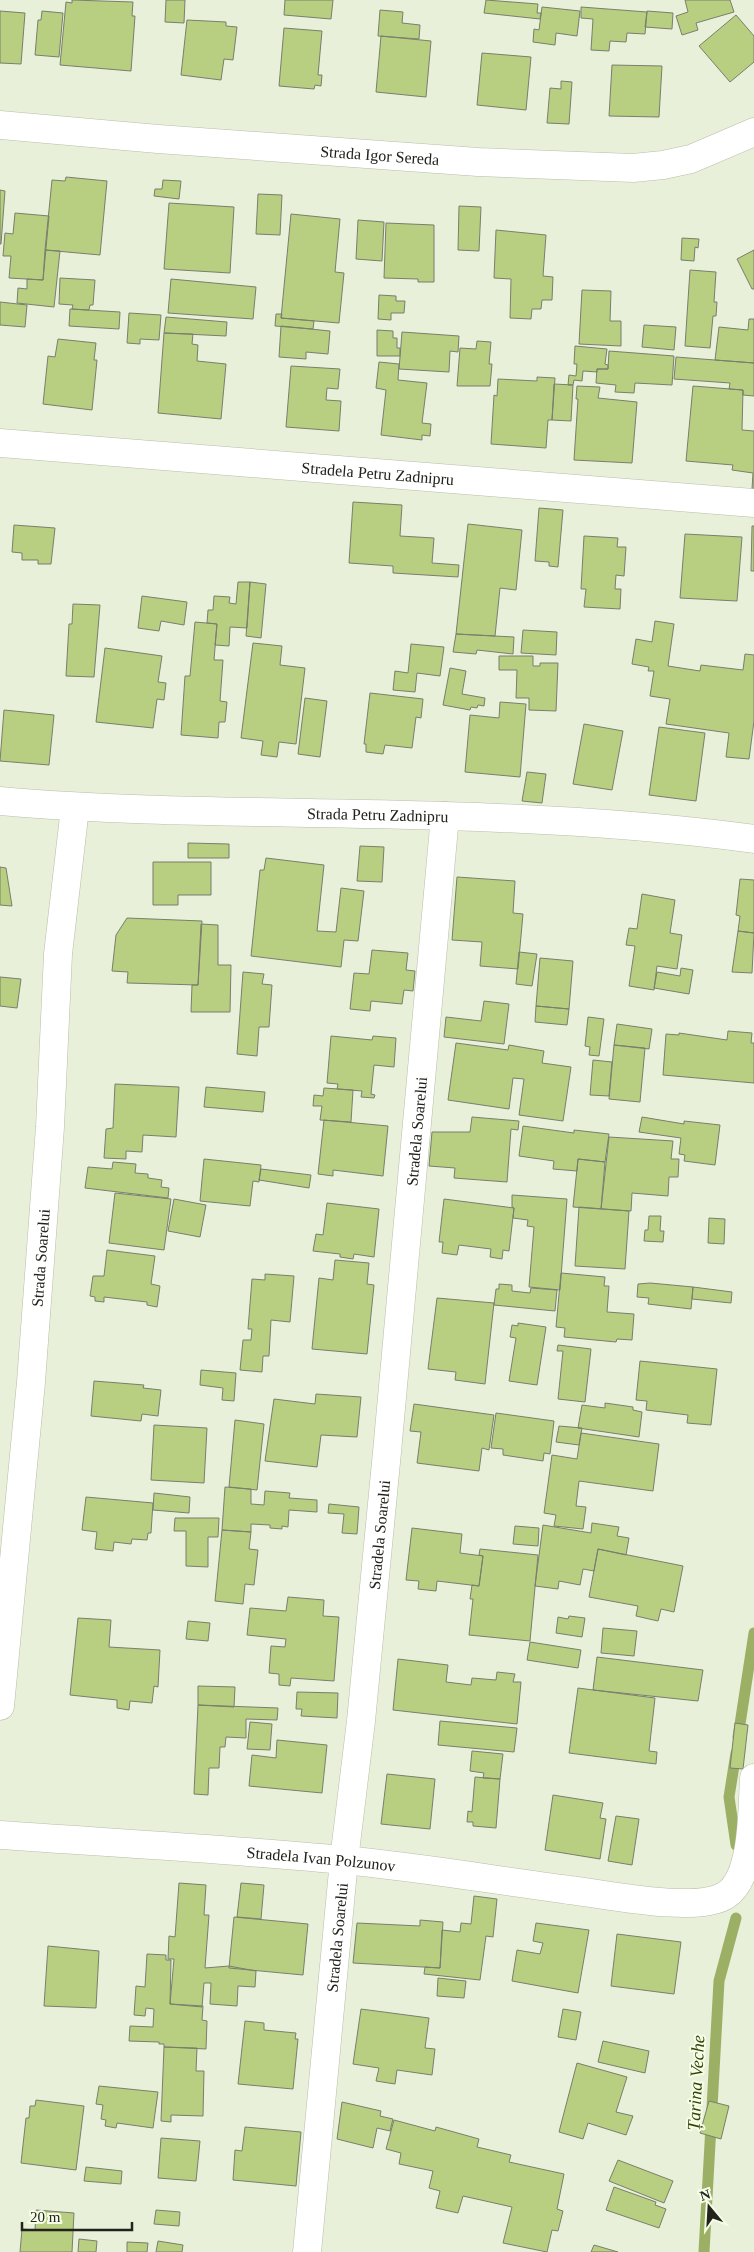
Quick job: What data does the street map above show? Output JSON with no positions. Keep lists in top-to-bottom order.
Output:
{
  "streets": {
    "street": [
      "Strada Igor Sereda",
      "Stradela Petru Zadnipru",
      "Strada Petru Zadnipru",
      "Stradela Soarelui",
      "Strada Soarelui",
      "Stradela Ivan Polzunov"
    ]
  },
  "crossings": [
    ["Strada Petru Zadnipru", "Stradela Soarelui"],
    ["Strada Petru Zadnipru", "Strada Soarelui"],
    ["Stradela Soarelui", "Stradela Ivan Polzunov"]
  ],
  "water": ["Țarina Veche"],
  "scale_bar": "20 m",
  "north": "top"
}
